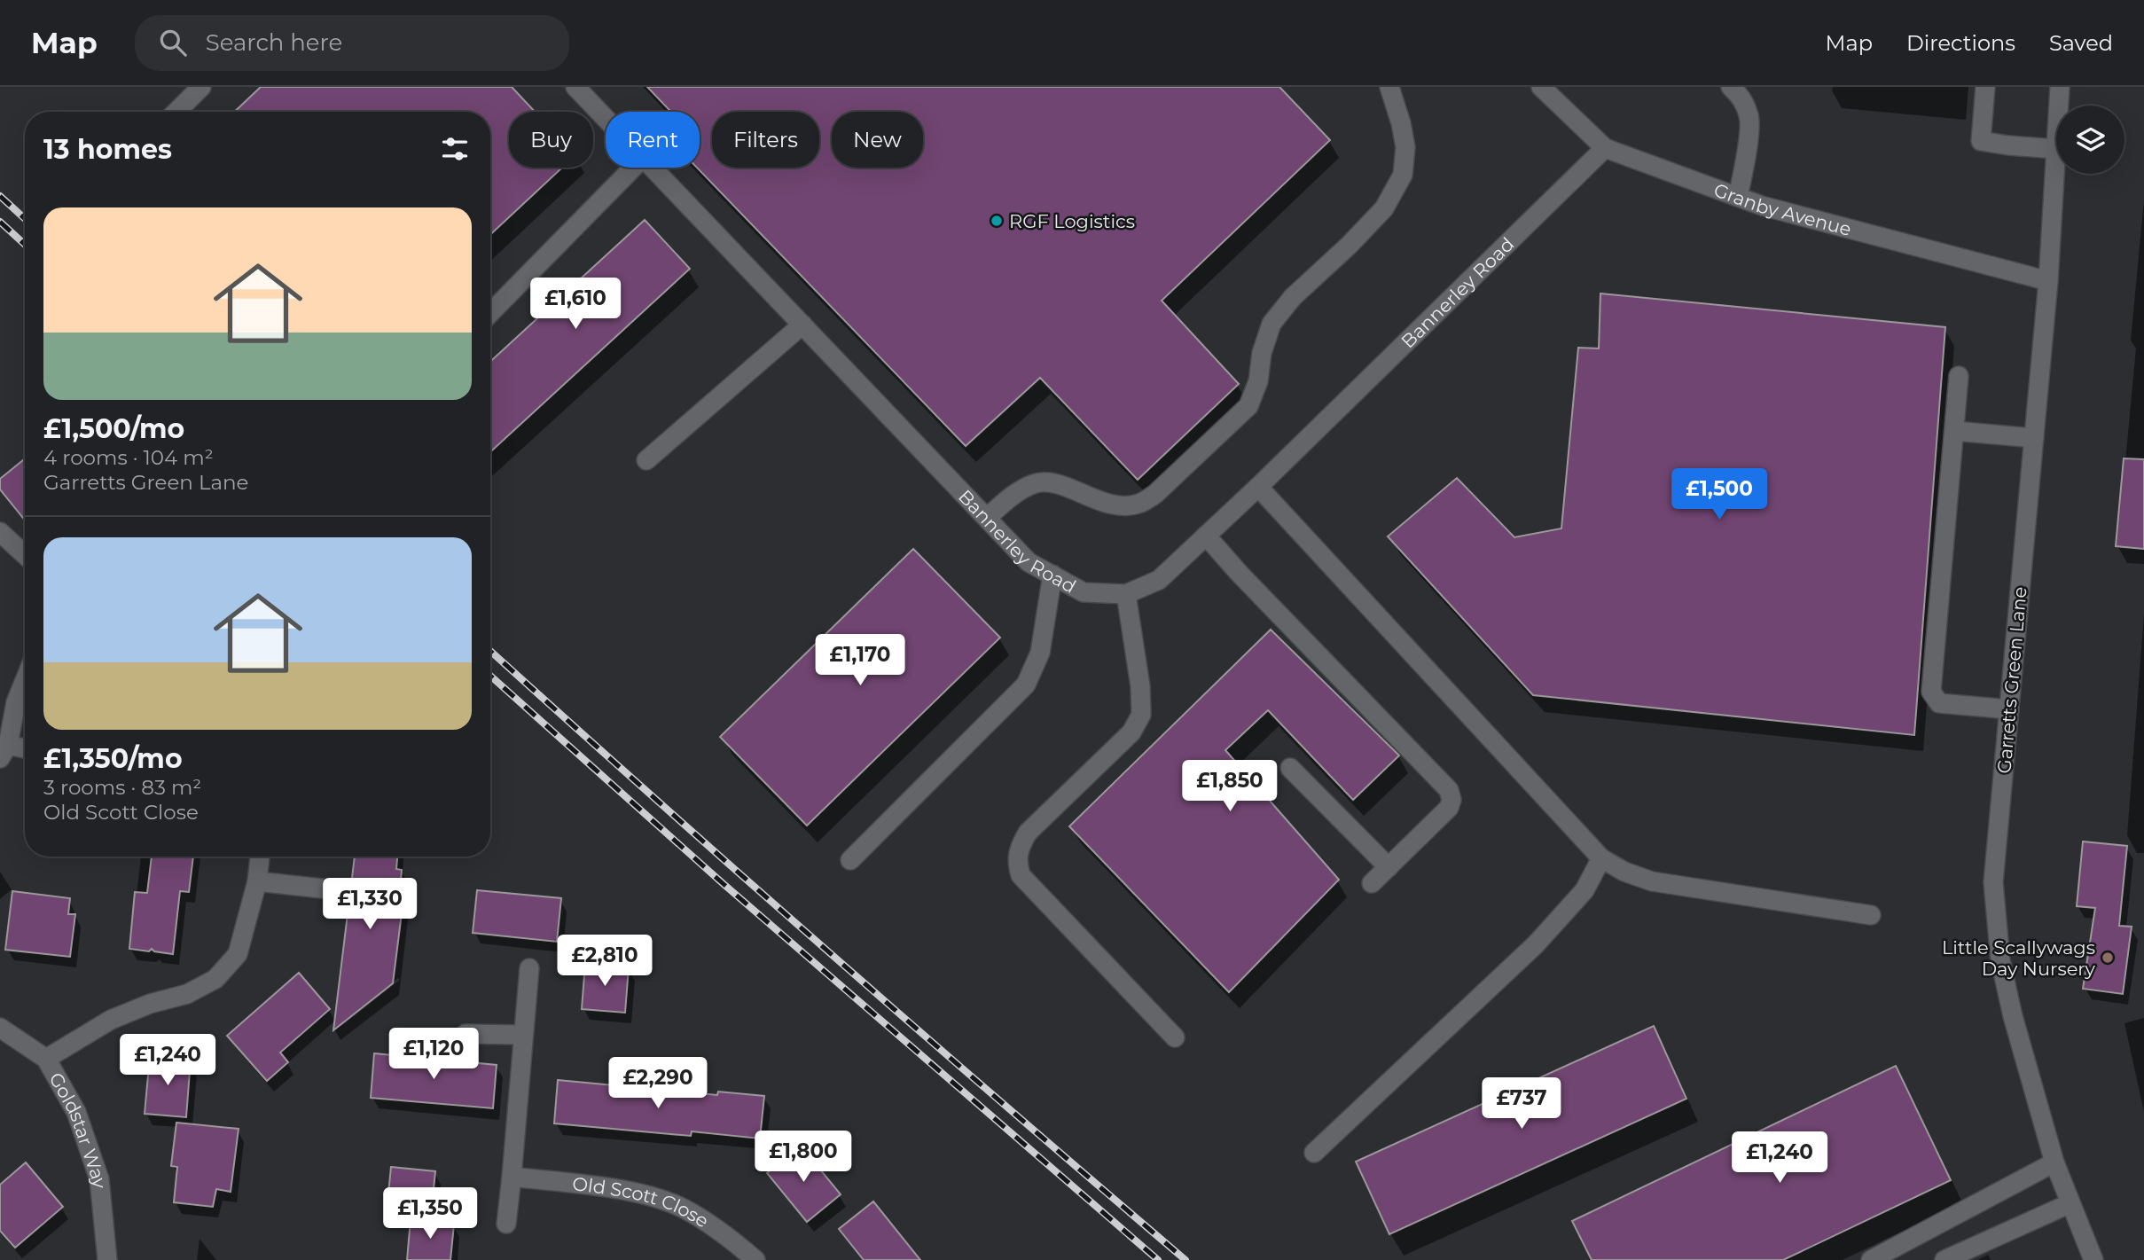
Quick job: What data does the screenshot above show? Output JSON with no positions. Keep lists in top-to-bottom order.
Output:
{
  "streets": {
    "street": [
      "Granby Avenue",
      "Bannerley Road",
      "Garretts Green Lane",
      "Goldstar Way",
      "Old Scott Close"
    ]
  },
  "crossings": [
    ["Granby Avenue", "Bannerley Road"],
    ["Granby Avenue", "Garretts Green Lane"]
  ],
  "places": ["RGF Logistics", "Little Scallywags Day Nursery"],
  "page": {
    "header": "Map",
    "search": "Search here",
    "nav": ["Map", "Directions", "Saved"],
    "chip": [
      "Buy",
      "Rent",
      "Filters",
      "New"
    ],
    "heading": "13 homes",
    "list": [
      {
        "name": "£1,500/mo",
        "note": "4 rooms · 104 m² · Garretts Green Lane"
      },
      {
        "name": "£1,350/mo",
        "note": "3 rooms · 83 m² · Old Scott Close"
      }
    ],
    "price": [
      "£1,610",
      "£1,500",
      "£1,170",
      "£1,850",
      "£1,330",
      "£2,810",
      "£1,120",
      "£1,240",
      "£2,290",
      "£737",
      "£1,800",
      "£1,240",
      "£1,350"
    ]
  }
}
